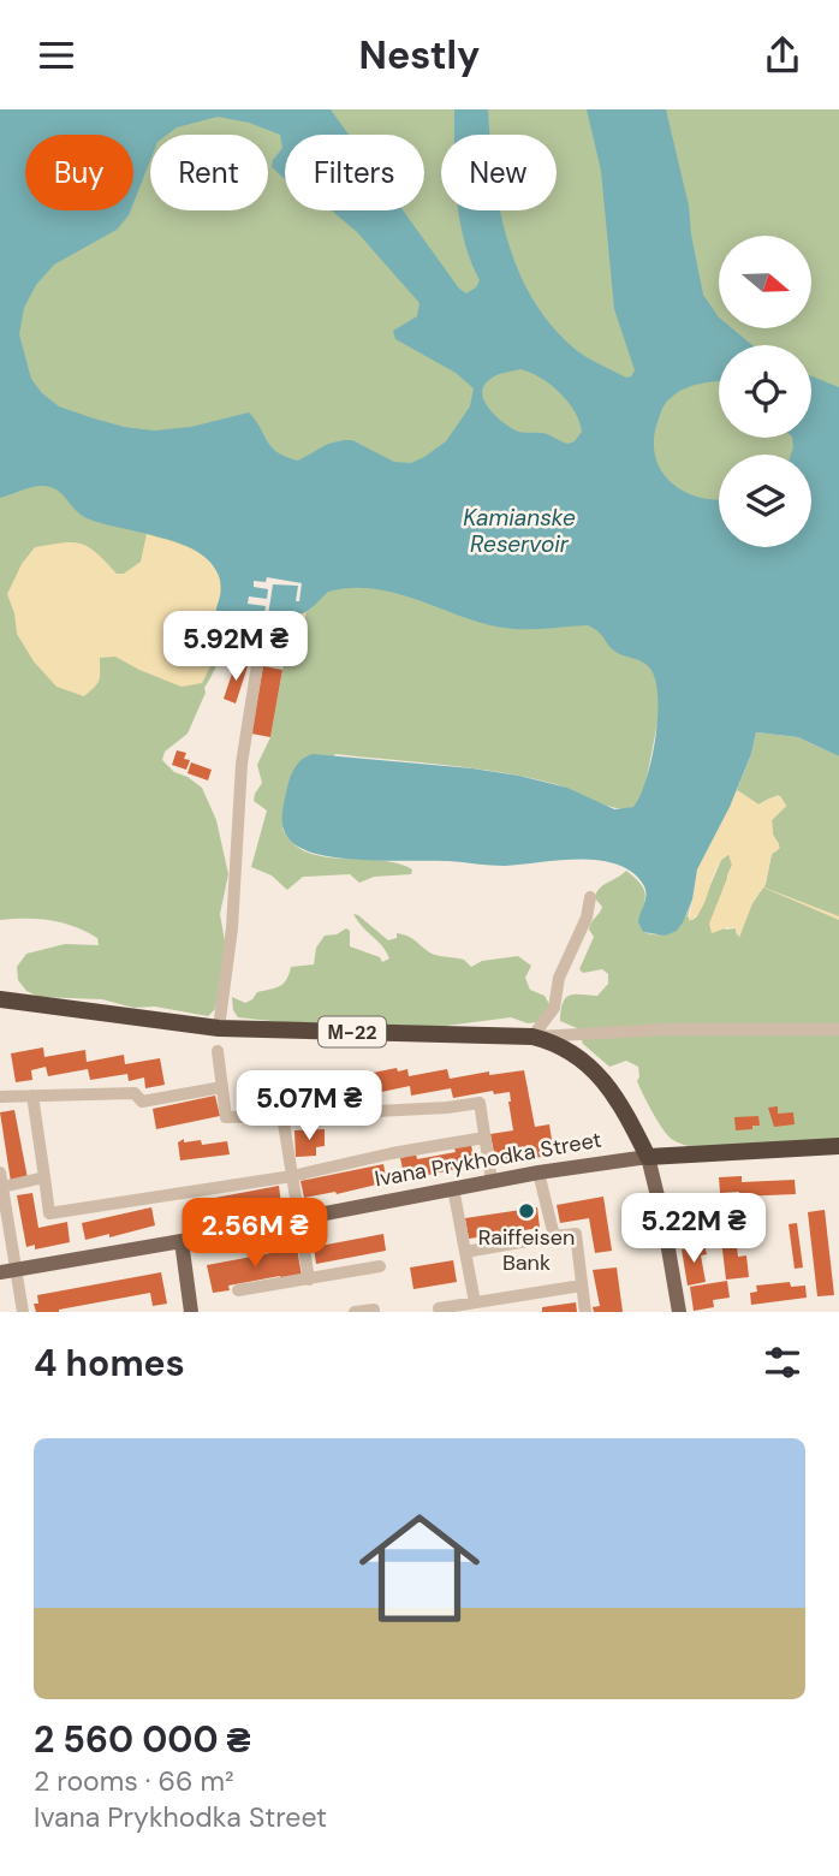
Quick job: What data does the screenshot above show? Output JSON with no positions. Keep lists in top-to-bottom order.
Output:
{
  "streets": {
    "highway": ["М-22", "Ivana Prykhodka Street"]
  },
  "crossings": [
    ["М-22", "Ivana Prykhodka Street"]
  ],
  "water": ["Kamianske Reservoir"],
  "places": ["Raiffeisen Bank"],
  "north": "right",
  "page": {
    "header": "Nestly",
    "chip": [
      "Buy",
      "Rent",
      "Filters",
      "New"
    ],
    "price": [
      "5.92M ₴",
      "5.07M ₴",
      "5.22M ₴",
      "2.56M ₴"
    ],
    "heading": "4 homes",
    "list": [
      {
        "name": "2 560 000 ₴",
        "note": "2 rooms · 66 m² · Ivana Prykhodka Street"
      }
    ]
  }
}
